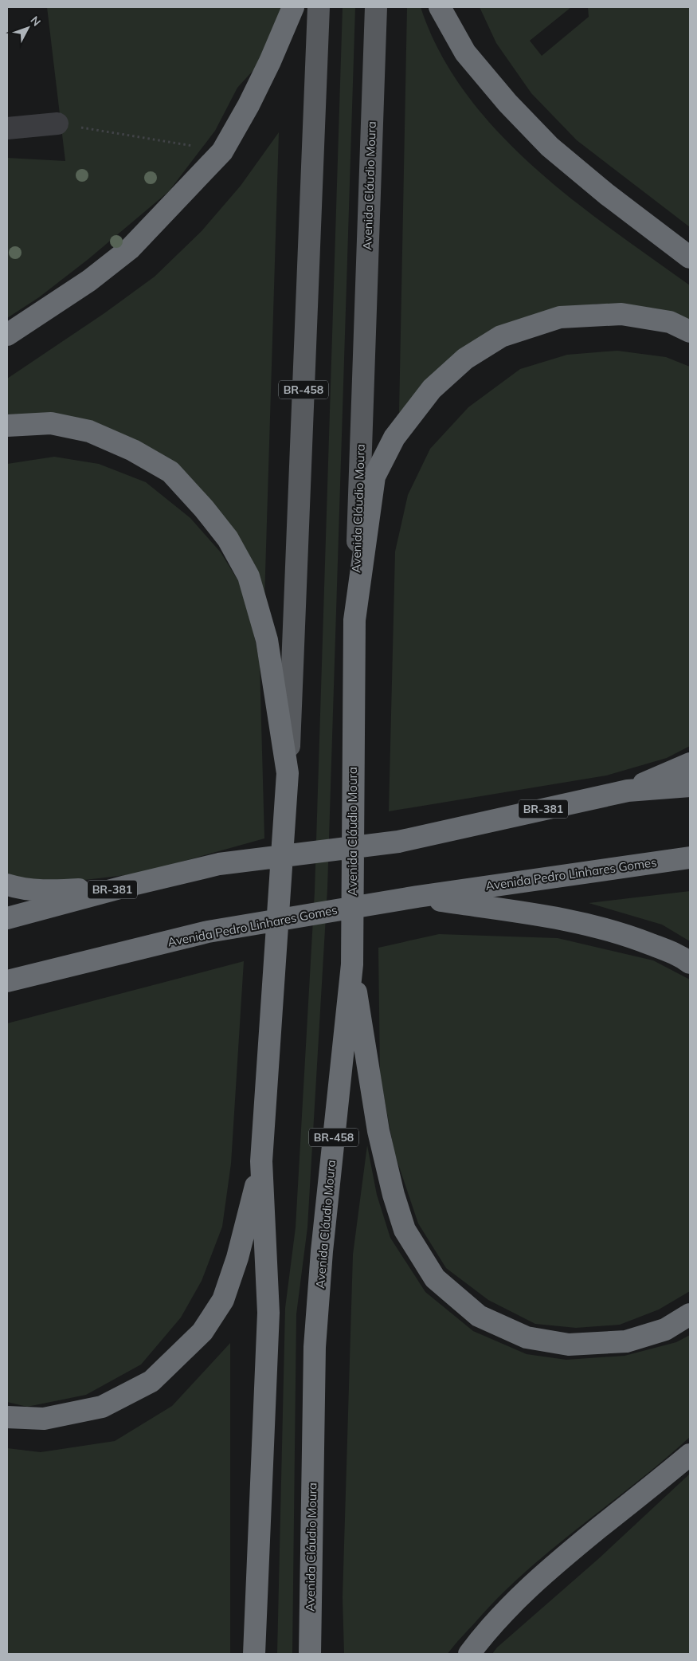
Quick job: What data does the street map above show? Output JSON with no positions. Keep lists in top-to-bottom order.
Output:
{
  "streets": {
    "highway": [
      "Avenida Cláudio Moura",
      "BR-458",
      "BR-381",
      "Avenida Pedro Linhares Gomes"
    ]
  },
  "north": "top right"
}
